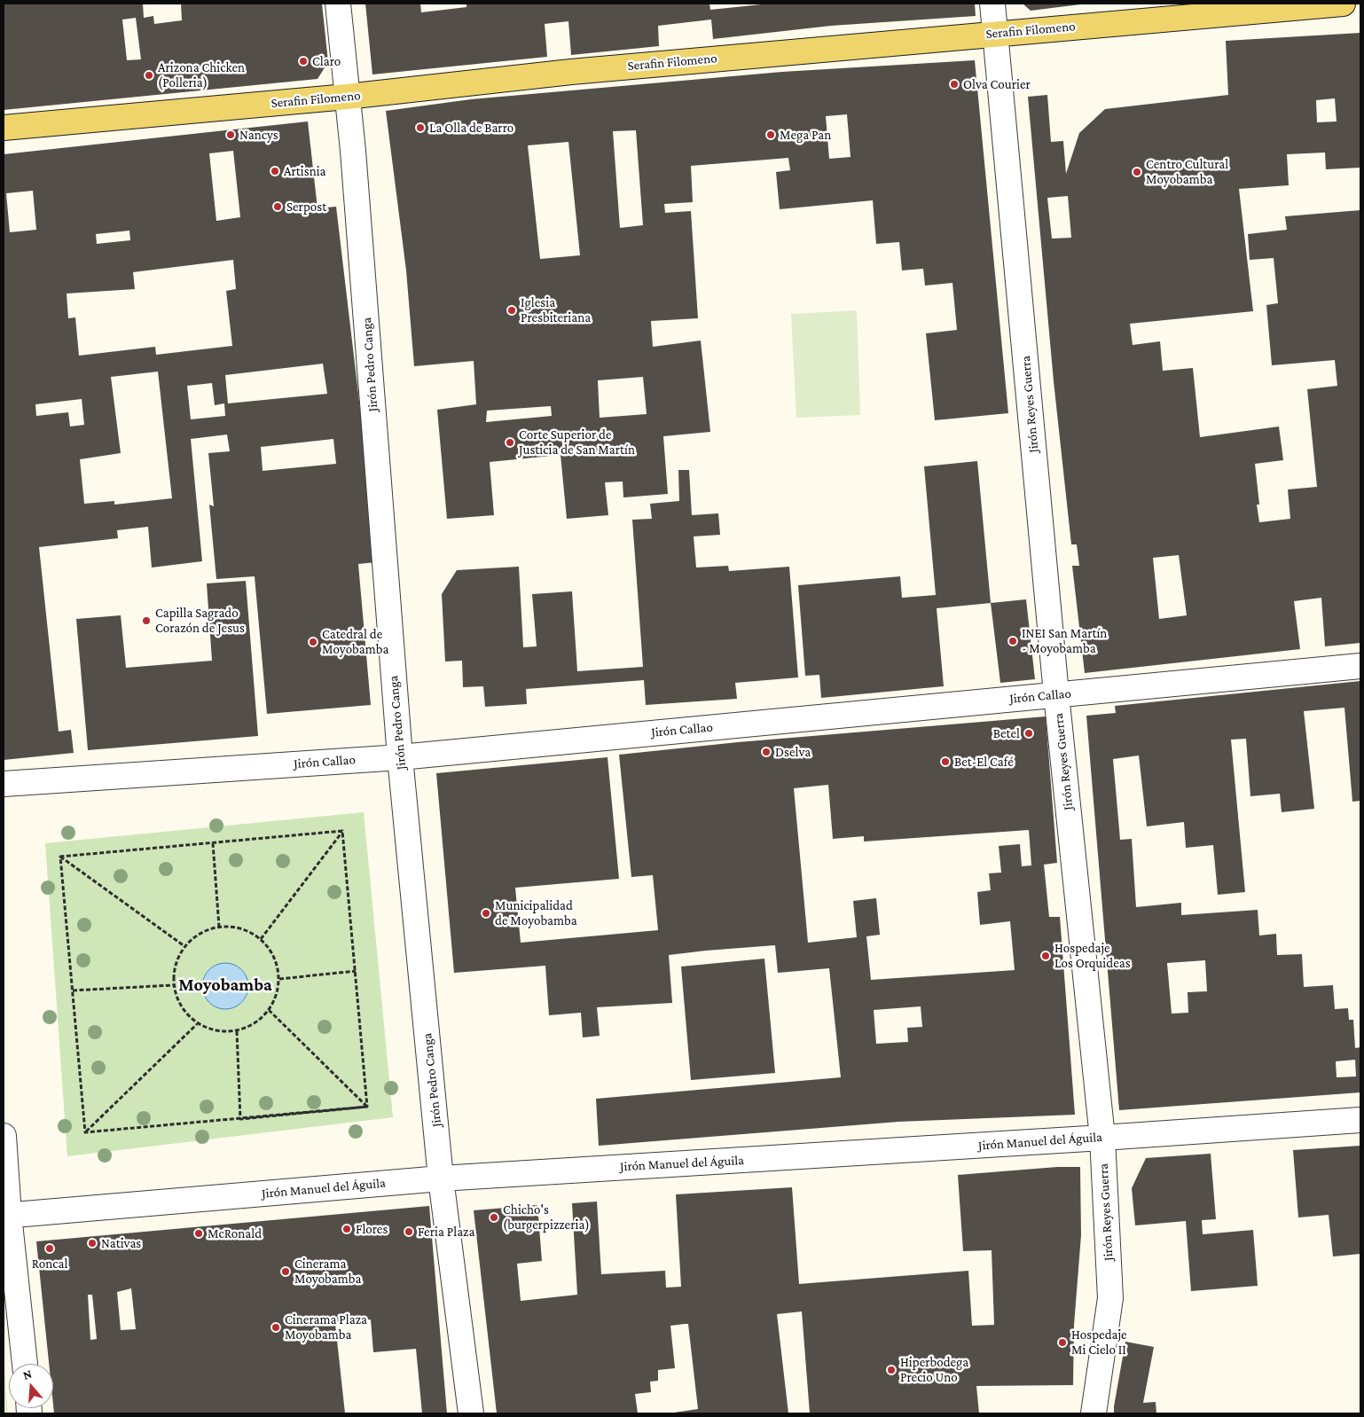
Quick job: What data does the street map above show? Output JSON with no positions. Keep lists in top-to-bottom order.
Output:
{
  "streets": {
    "main road": ["Serafin Filomeno"],
    "street": [
      "Jirón Pedro Canga",
      "Jirón Reyes Guerra",
      "Jirón Callao",
      "Jirón Manuel del Águila"
    ]
  },
  "crossings": [
    ["Serafin Filomeno", "Jirón Pedro Canga"],
    ["Serafin Filomeno", "Jirón Reyes Guerra"],
    ["Jirón Pedro Canga", "Jirón Callao"],
    ["Jirón Pedro Canga", "Jirón Manuel del Águila"],
    ["Jirón Reyes Guerra", "Jirón Callao"],
    ["Jirón Reyes Guerra", "Jirón Manuel del Águila"]
  ],
  "districts": ["Moyobamba"],
  "places": [
    "Claro",
    "Arizona Chicken (Polleria)",
    "Olva Courier",
    "La Olla de Barro",
    "Nancys",
    "Mega Pan",
    "Artisnia",
    "Centro Cultural Moyobamba",
    "Serpost",
    "Iglesia Presbiteriana",
    "Corte Superior de Justicia de San Martín",
    "Capilla Sagrado Corazón de Jesus",
    "INEI San Martín - Moyobamba",
    "Catedral de Moyobamba",
    "Betel",
    "Dselva",
    "Bet-El Café",
    "Municipalidad de Moyobamba",
    "Hospedaje Los Orquideas",
    "Chicho's (burgerpizzeria)",
    "Flores",
    "Feria Plaza",
    "McRonald",
    "Nativas",
    "Roncal",
    "Cinerama Moyobamba",
    "Cinerama Plaza Moyobamba",
    "Hospedaje Mi Cielo II",
    "Hiperbodega Precio Uno"
  ],
  "north": "top"
}
